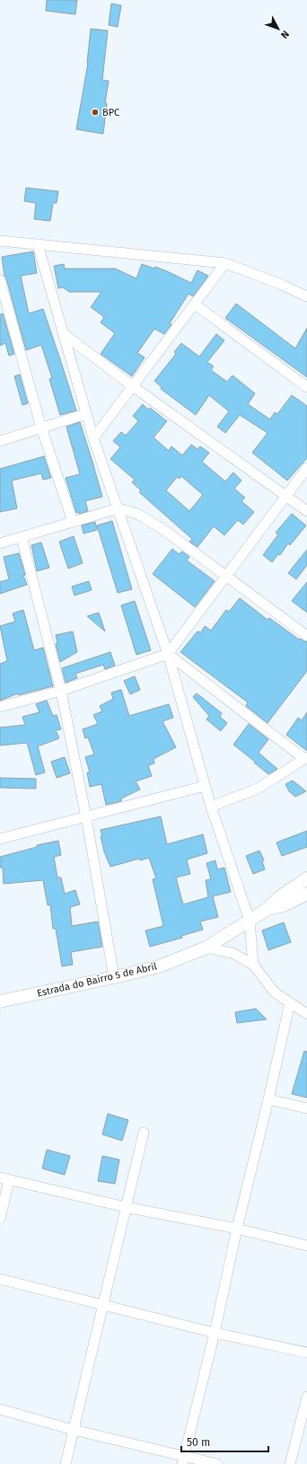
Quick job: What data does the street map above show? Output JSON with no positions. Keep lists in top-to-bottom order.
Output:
{
  "streets": {
    "street": ["Estrada do Bairro 5 de Abril"]
  },
  "places": ["BPC"],
  "scale_bar": "50 m",
  "north": "bottom right"
}
